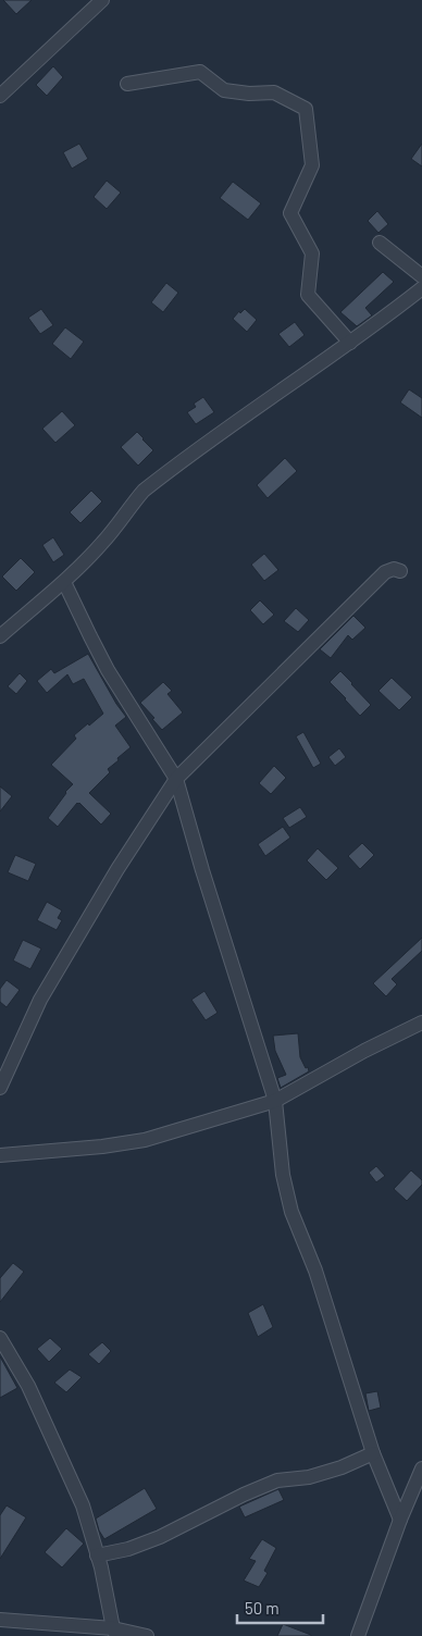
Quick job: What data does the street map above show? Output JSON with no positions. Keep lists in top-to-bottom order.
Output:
{
  "scale_bar": "50 m"
}
